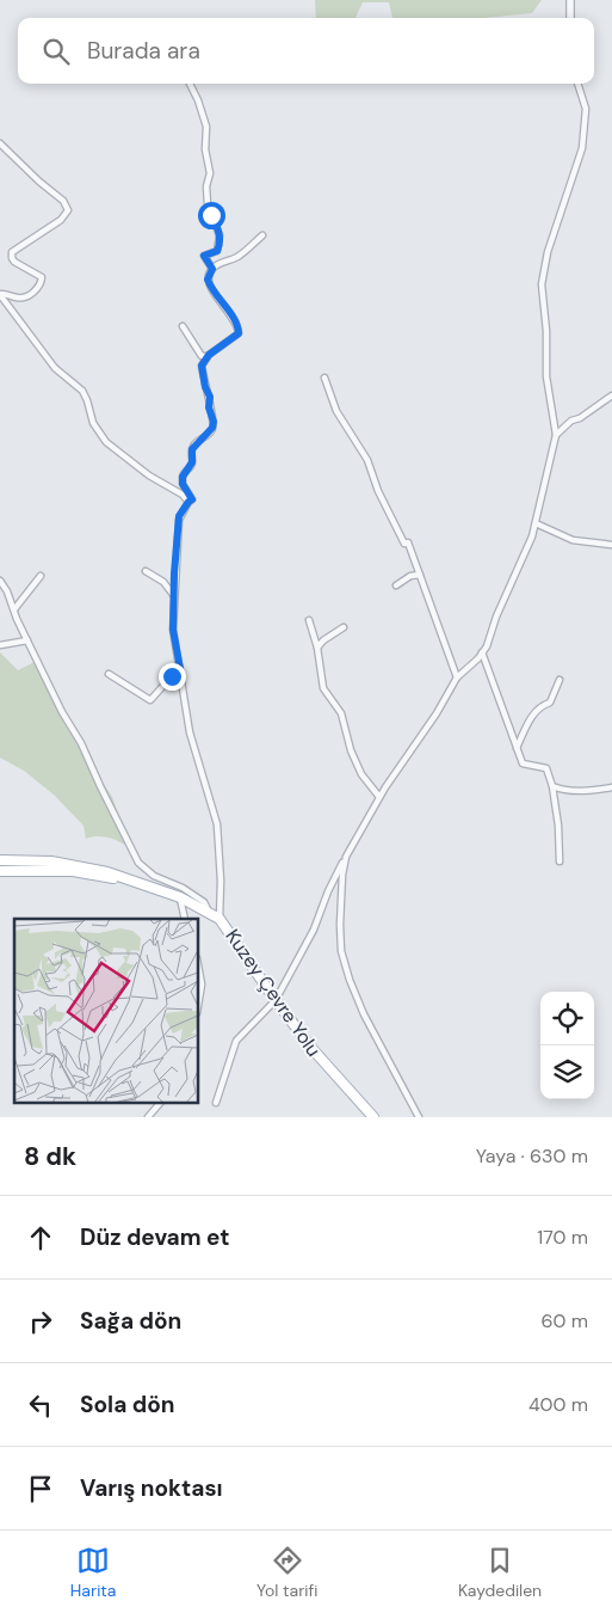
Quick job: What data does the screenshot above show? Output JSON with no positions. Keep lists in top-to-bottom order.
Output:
{
  "streets": {
    "main road": ["Kuzey Çevre Yolu"]
  },
  "page": {
    "search": "Burada ara",
    "heading": ["8 dk", "Yaya · 630 m"],
    "list": [
      ["Düz devam et", "170 m"],
      ["Sağa dön", "60 m"],
      ["Sola dön", "400 m"],
      "Varış noktası"
    ],
    "nav": ["Harita", "Yol tarifi", "Kaydedilen"]
  }
}
